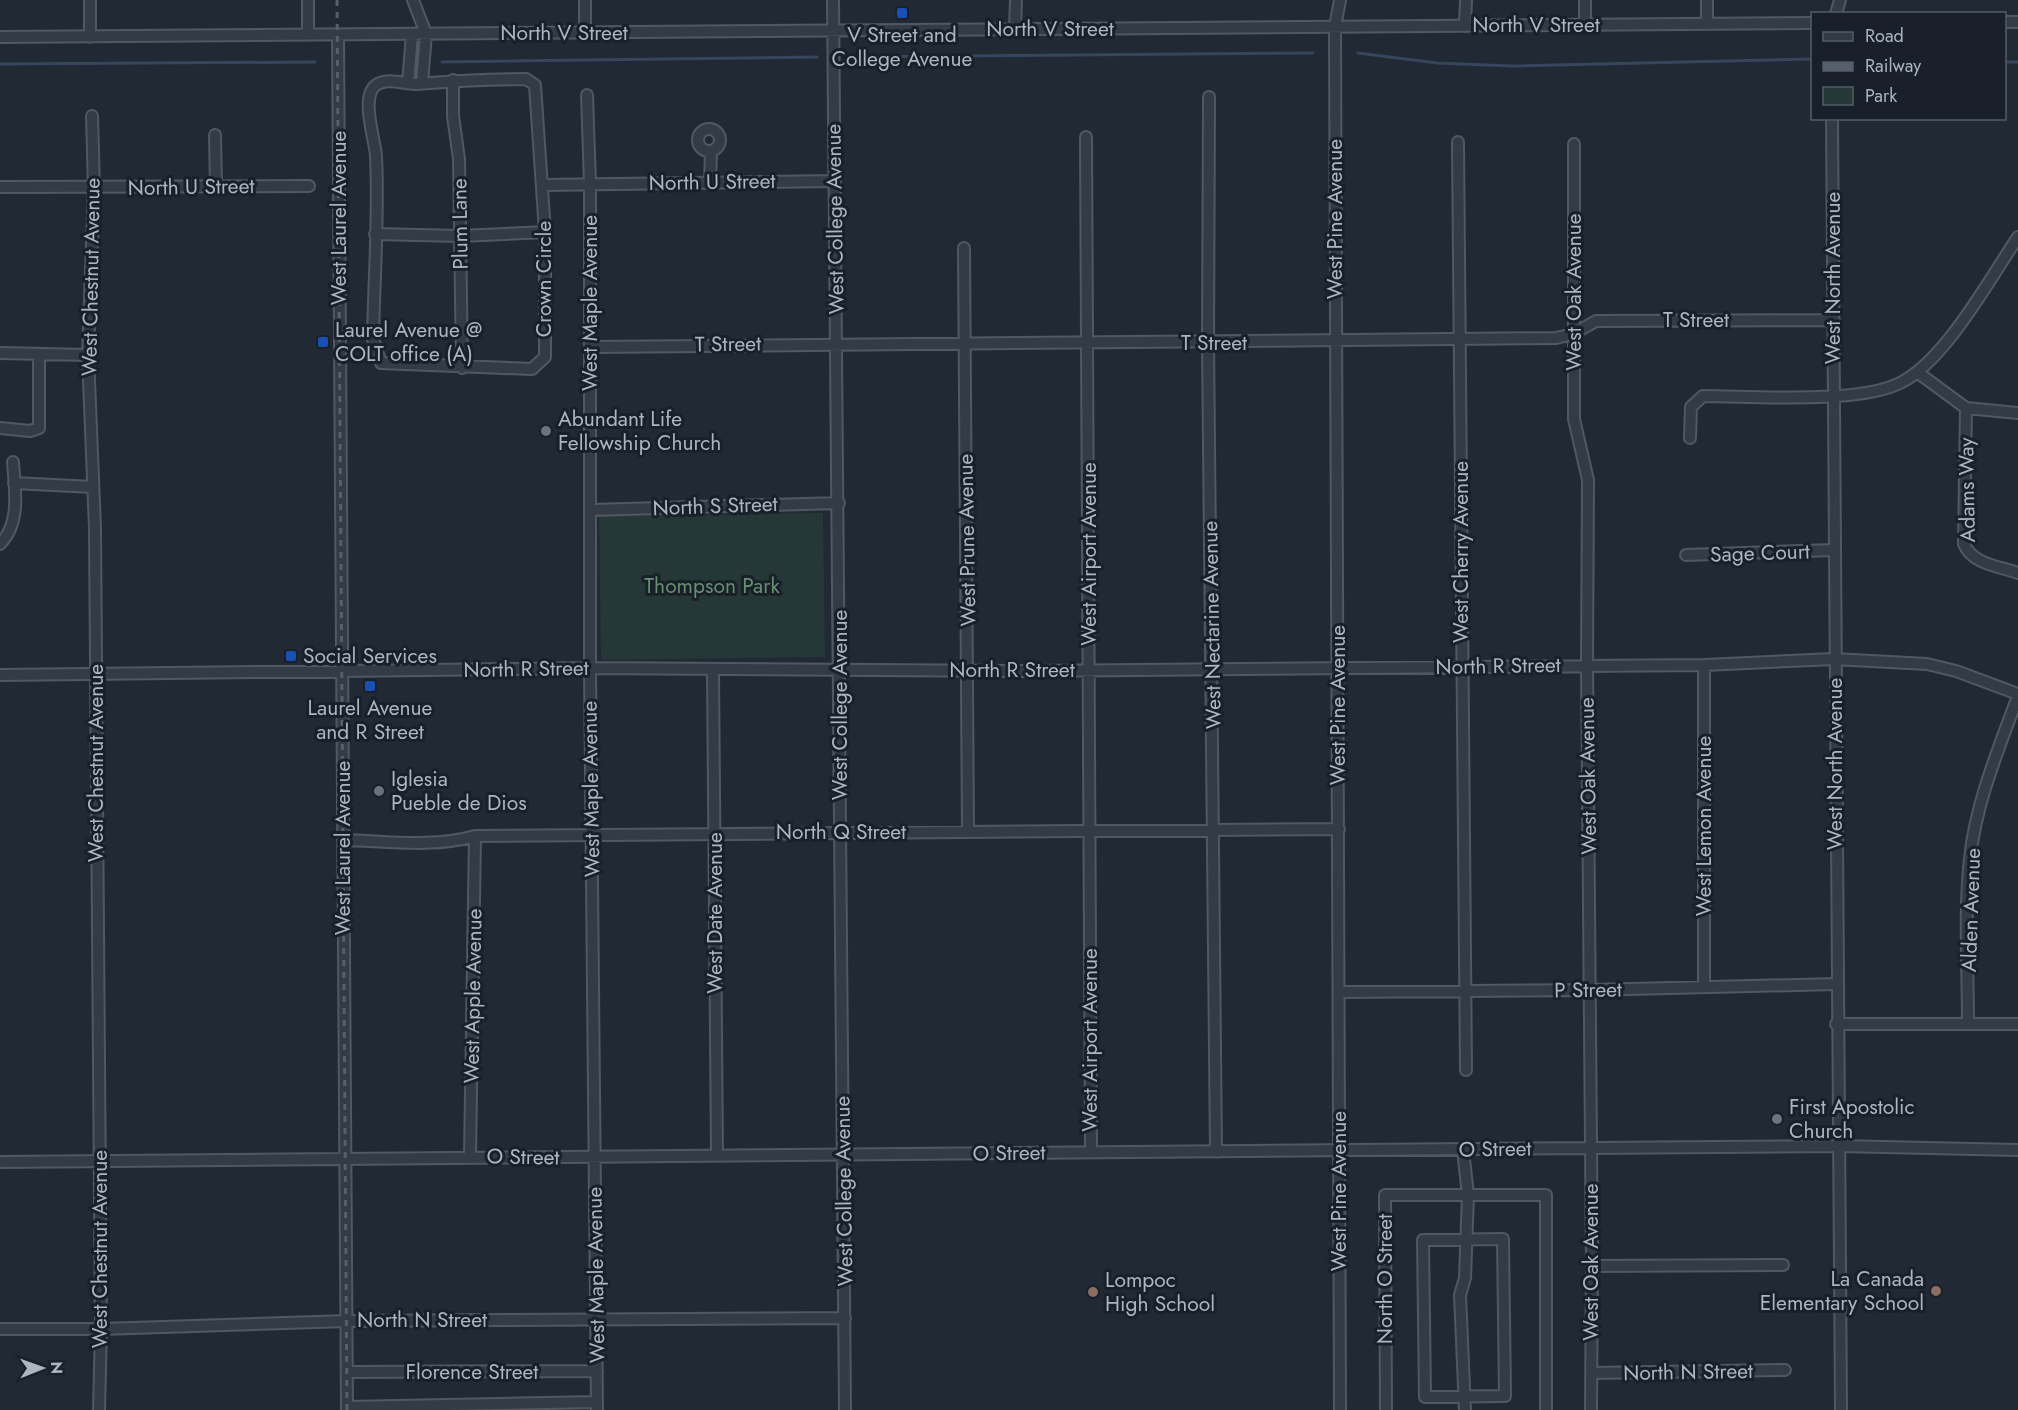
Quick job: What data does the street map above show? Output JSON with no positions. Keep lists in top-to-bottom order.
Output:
{
  "streets": {
    "street": [
      "North V Street",
      "North U Street",
      "West Laurel Avenue",
      "West College Avenue",
      "West Pine Avenue",
      "Plum Lane",
      "West Chestnut Avenue",
      "West North Avenue",
      "Crown Circle",
      "West Oak Avenue",
      "West Maple Avenue",
      "T Street",
      "Adams Way",
      "North S Street",
      "West Prune Avenue",
      "West Cherry Avenue",
      "Sage Court",
      "West Airport Avenue",
      "West Nectarine Avenue",
      "North R Street",
      "West Lemon Avenue",
      "North Q Street",
      "Alden Avenue",
      "West Date Avenue",
      "P Street",
      "West Apple Avenue",
      "O Street",
      "North O Street",
      "North N Street",
      "Florence Street"
    ]
  },
  "crossings": [
    ["North V Street", "West Laurel Avenue"],
    ["North V Street", "West College Avenue"],
    ["North V Street", "West Pine Avenue"],
    ["North U Street", "West College Avenue"],
    ["North U Street", "West Chestnut Avenue"],
    ["North U Street", "Crown Circle"],
    ["North U Street", "West Maple Avenue"],
    ["West Laurel Avenue", "North R Street"],
    ["West Laurel Avenue", "North Q Street"],
    ["West Laurel Avenue", "O Street"],
    ["West Laurel Avenue", "North N Street"],
    ["West Laurel Avenue", "Florence Street"],
    ["West College Avenue", "T Street"],
    ["West College Avenue", "North S Street"],
    ["West College Avenue", "North R Street"],
    ["West College Avenue", "North Q Street"],
    ["West College Avenue", "O Street"],
    ["West College Avenue", "North N Street"],
    ["West Pine Avenue", "T Street"],
    ["West Pine Avenue", "North R Street"],
    ["West Pine Avenue", "North Q Street"],
    ["West Pine Avenue", "P Street"],
    ["West Pine Avenue", "O Street"],
    ["Plum Lane", "Crown Circle"],
    ["West Chestnut Avenue", "North R Street"],
    ["West Chestnut Avenue", "O Street"],
    ["West Chestnut Avenue", "North N Street"],
    ["West North Avenue", "T Street"],
    ["West North Avenue", "Sage Court"],
    ["West North Avenue", "North R Street"],
    ["West North Avenue", "P Street"],
    ["West North Avenue", "O Street"],
    ["West Oak Avenue", "T Street"],
    ["West Oak Avenue", "North R Street"],
    ["West Oak Avenue", "P Street"],
    ["West Oak Avenue", "O Street"],
    ["West Oak Avenue", "North N Street"],
    ["West Maple Avenue", "T Street"],
    ["West Maple Avenue", "North S Street"],
    ["West Maple Avenue", "North R Street"],
    ["West Maple Avenue", "North Q Street"],
    ["West Maple Avenue", "O Street"],
    ["West Maple Avenue", "North N Street"],
    ["West Maple Avenue", "Florence Street"],
    ["T Street", "West Prune Avenue"],
    ["T Street", "West Cherry Avenue"],
    ["T Street", "West Airport Avenue"],
    ["T Street", "West Nectarine Avenue"],
    ["West Prune Avenue", "North R Street"],
    ["West Prune Avenue", "North Q Street"],
    ["West Cherry Avenue", "North R Street"],
    ["West Cherry Avenue", "P Street"],
    ["West Airport Avenue", "North R Street"],
    ["West Airport Avenue", "North Q Street"],
    ["West Airport Avenue", "O Street"],
    ["West Nectarine Avenue", "North R Street"],
    ["West Nectarine Avenue", "North Q Street"],
    ["West Nectarine Avenue", "O Street"],
    ["North R Street", "West Lemon Avenue"],
    ["North R Street", "Alden Avenue"],
    ["North R Street", "West Date Avenue"],
    ["West Lemon Avenue", "P Street"],
    ["North Q Street", "West Date Avenue"],
    ["North Q Street", "West Apple Avenue"],
    ["West Date Avenue", "O Street"],
    ["West Apple Avenue", "O Street"]
  ],
  "parks": ["Thompson Park"],
  "places": {
    "transit": [
      "V Street and College Avenue",
      "Laurel Avenue @ COLT office (A)",
      "Social Services",
      "Laurel Avenue and R Street"
    ],
    "other": [
      "Abundant Life Fellowship Church",
      "Iglesia Pueble de Dios",
      "First Apostolic Church",
      "La Canada Elementary School",
      "Lompoc High School"
    ]
  },
  "legend": ["Road", "Railway", "Park"],
  "north": "right"
}
